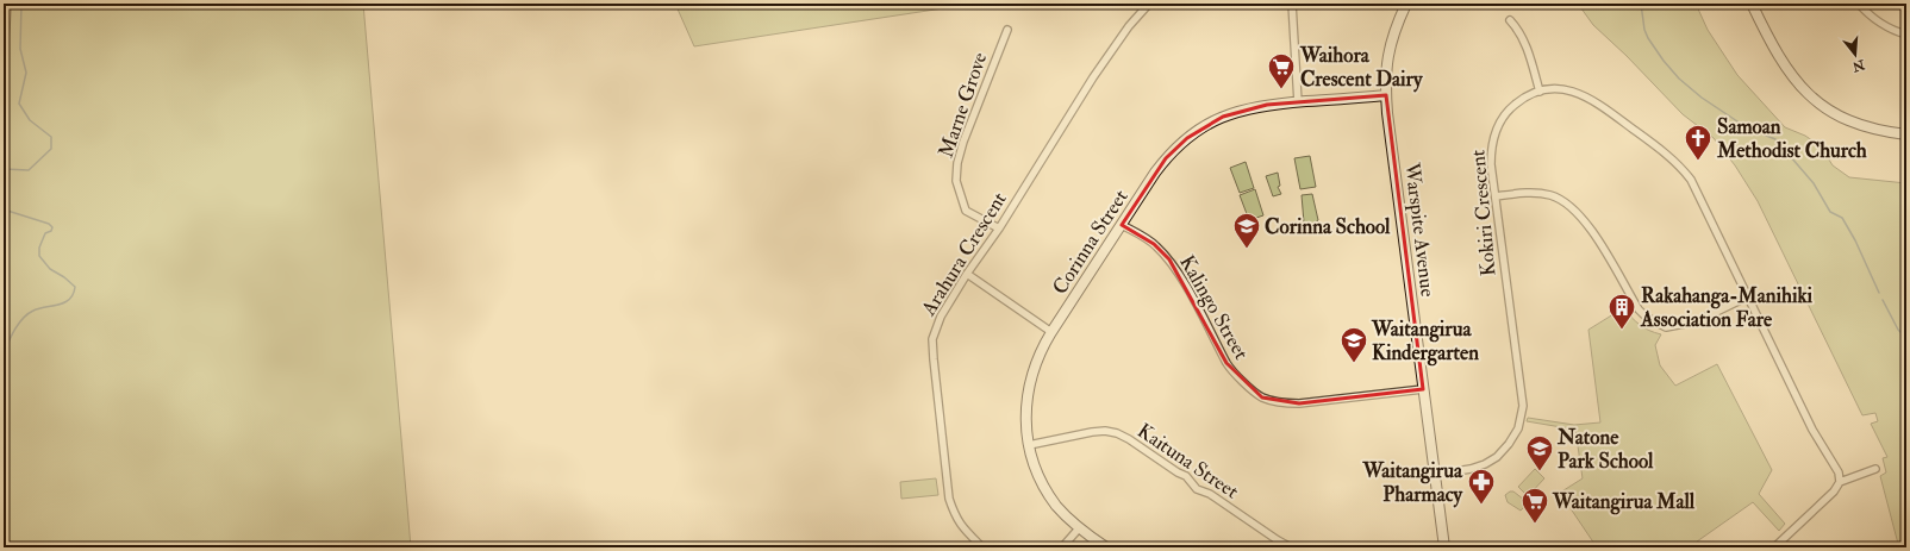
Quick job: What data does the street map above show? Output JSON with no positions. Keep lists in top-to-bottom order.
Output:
{
  "streets": {
    "street": [
      "Marne Grove",
      "Kokiri Crescent",
      "Warspite Avenue",
      "Corinna Street",
      "Arahura Crescent",
      "Kalingo Street",
      "Kaituna Street"
    ]
  },
  "crossings": [
    ["Marne Grove", "Arahura Crescent"],
    ["Kokiri Crescent", "Warspite Avenue"],
    ["Warspite Avenue", "Corinna Street"],
    ["Warspite Avenue", "Kalingo Street"],
    ["Corinna Street", "Kalingo Street"],
    ["Corinna Street", "Kaituna Street"]
  ],
  "places": {
    "supermarket": ["Waihora Crescent Dairy", "Waitangirua Mall"],
    "church": ["Samoan Methodist Church"],
    "school or university": ["Corinna School", "Waitangirua Kindergarten", "Natone Park School"],
    "building": ["Rakahanga-Manihiki Association Fare"],
    "pharmacy": ["Waitangirua Pharmacy"]
  },
  "north": "bottom"
}
